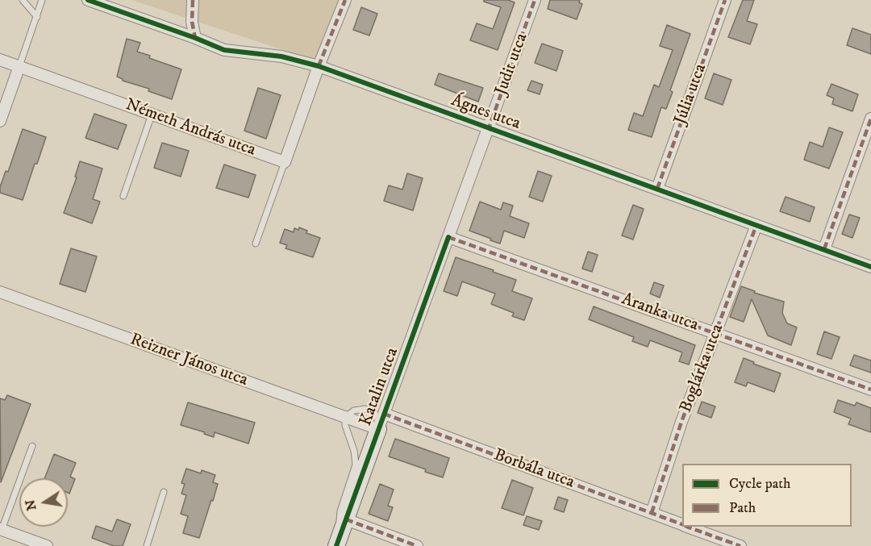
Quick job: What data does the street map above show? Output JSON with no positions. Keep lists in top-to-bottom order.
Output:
{
  "streets": {
    "street": [
      "Judit utca",
      "Júlia utca",
      "Ágnes utca",
      "Németh András utca",
      "Aranka utca",
      "Reizner János utca",
      "Boglárka utca",
      "Katalin utca",
      "Borbála utca"
    ]
  },
  "crossings": [
    ["Judit utca", "Ágnes utca"],
    ["Judit utca", "Katalin utca"],
    ["Júlia utca", "Ágnes utca"],
    ["Ágnes utca", "Boglárka utca"],
    ["Ágnes utca", "Katalin utca"],
    ["Aranka utca", "Boglárka utca"],
    ["Aranka utca", "Katalin utca"],
    ["Reizner János utca", "Katalin utca"],
    ["Boglárka utca", "Borbála utca"],
    ["Katalin utca", "Borbála utca"]
  ],
  "legend": ["Cycle path", "Path"],
  "north": "left"
}
